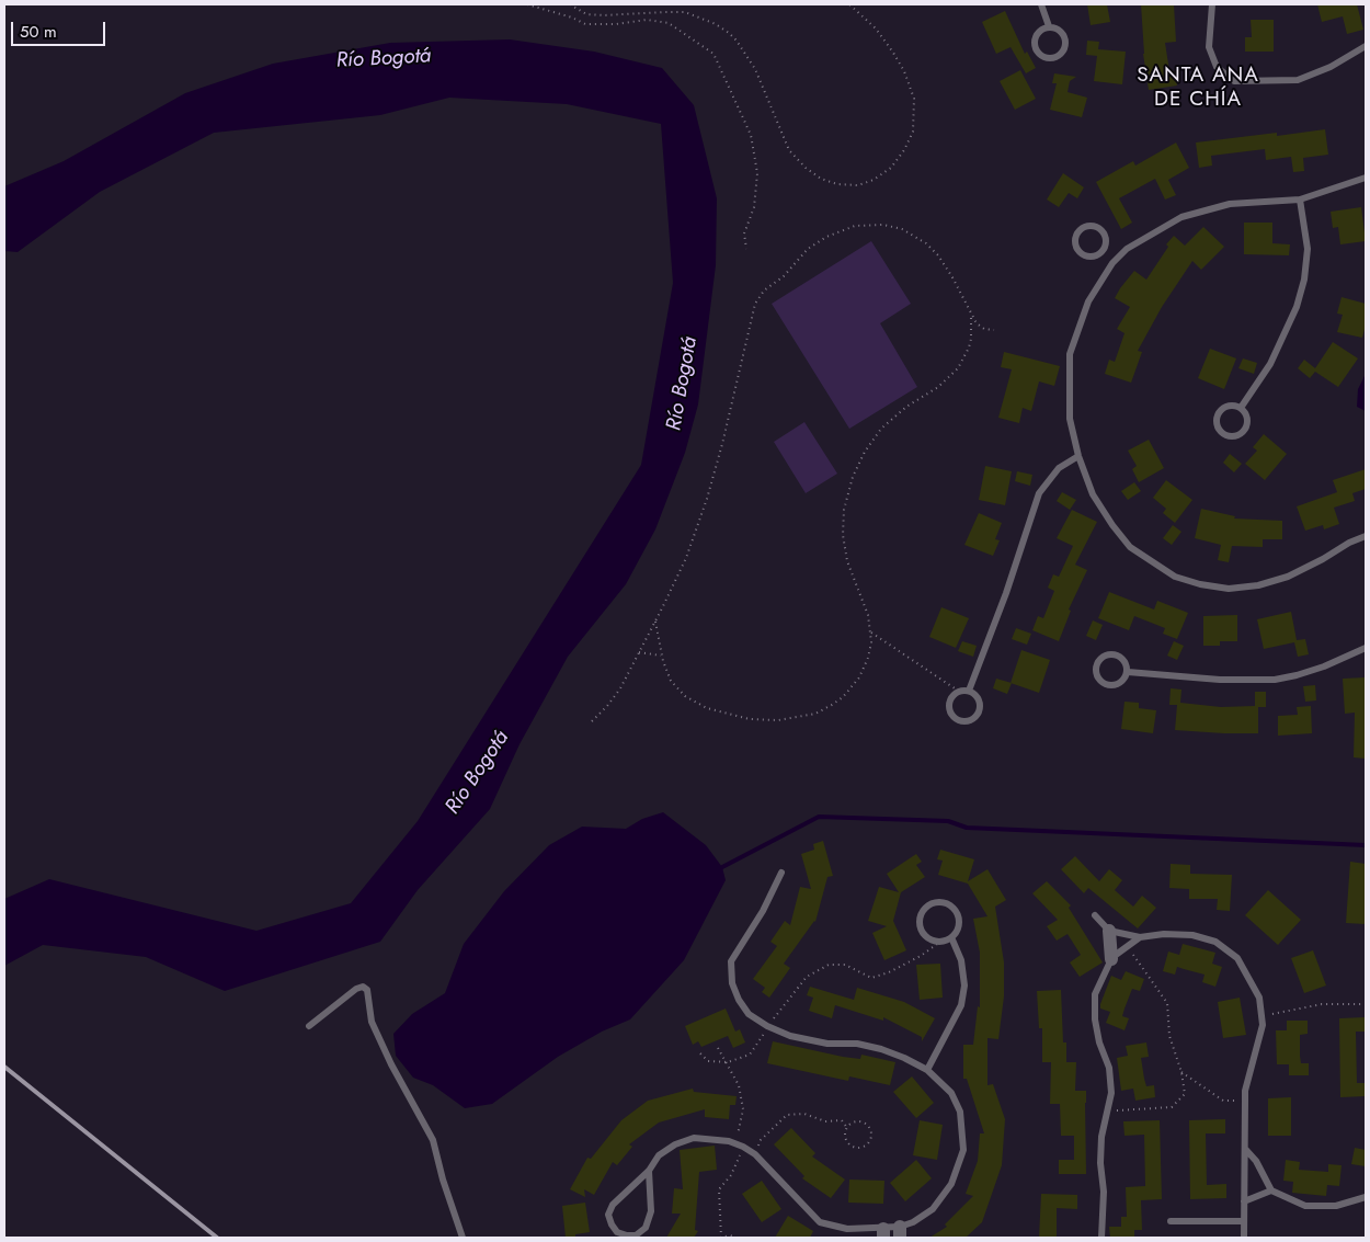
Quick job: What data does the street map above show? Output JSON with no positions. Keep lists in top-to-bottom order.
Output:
{
  "districts": ["SANTA ANA DE CHÍA"],
  "water": ["Río Bogotá"],
  "scale_bar": "50 m"
}
